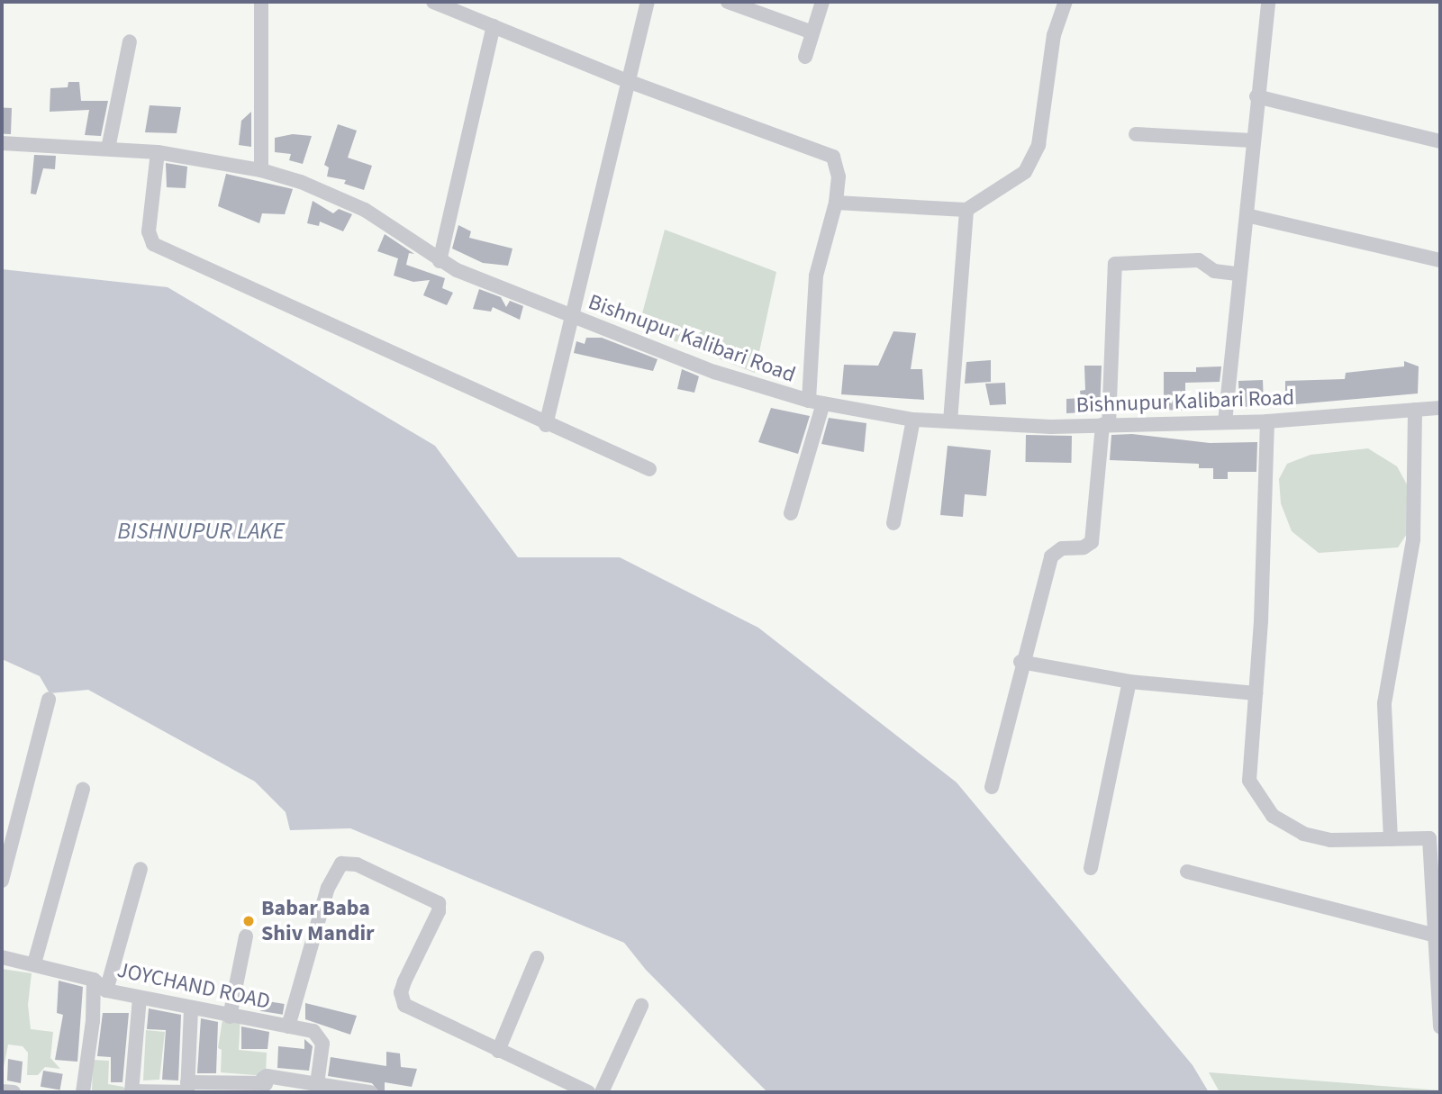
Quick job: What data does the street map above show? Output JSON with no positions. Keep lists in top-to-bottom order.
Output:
{
  "streets": {
    "street": ["Bishnupur Kalibari Road", "JOYCHAND ROAD"]
  },
  "water": ["BISHNUPUR LAKE"],
  "places": ["Babar Baba Shiv Mandir"]
}
